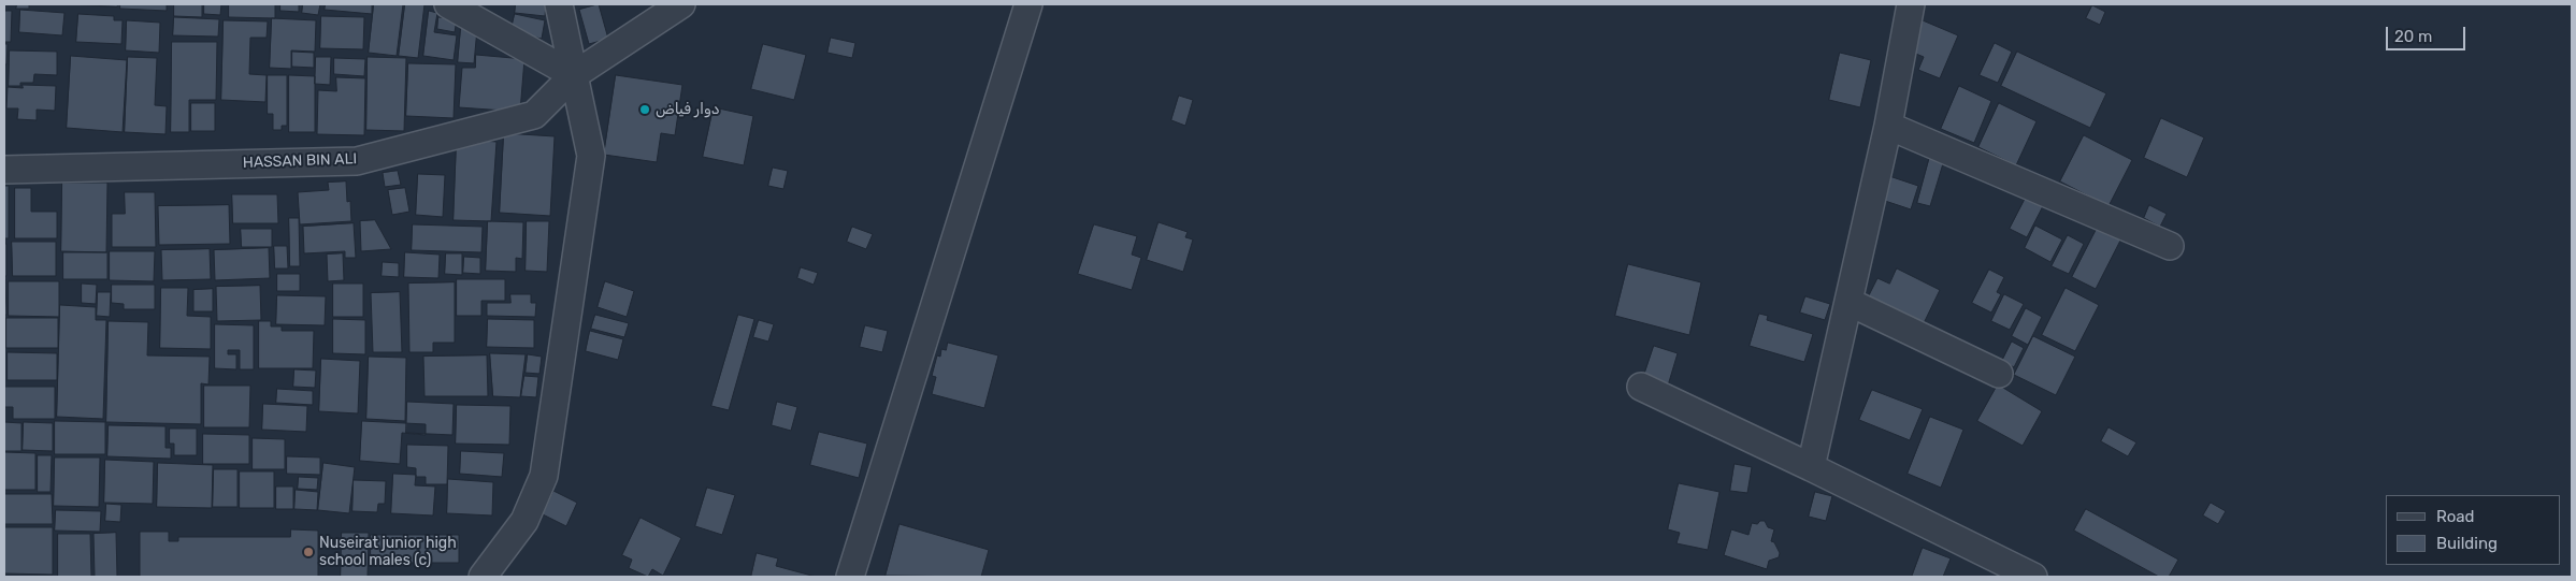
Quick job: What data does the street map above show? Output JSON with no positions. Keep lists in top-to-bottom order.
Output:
{
  "streets": {
    "street": ["HASSAN BIN ALI"]
  },
  "places": ["دوار فياض", "Nuseirat junior high school males (c)"],
  "legend": ["Road", "Building"],
  "scale_bar": "20 m"
}
